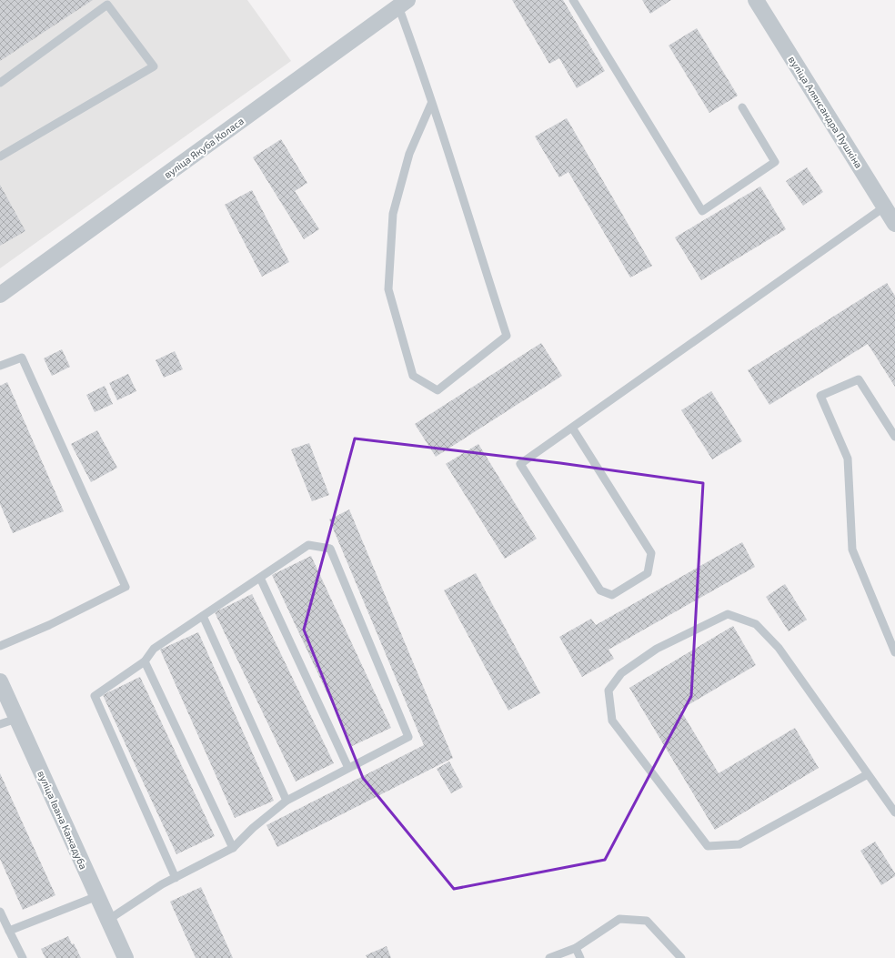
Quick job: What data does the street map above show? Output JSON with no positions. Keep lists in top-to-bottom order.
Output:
{
  "streets": {
    "street": ["вуліца Аляксандра Пушкіна", "вуліца Якуба Коласа", "вуліца Івана Кажадуба"]
  }
}
